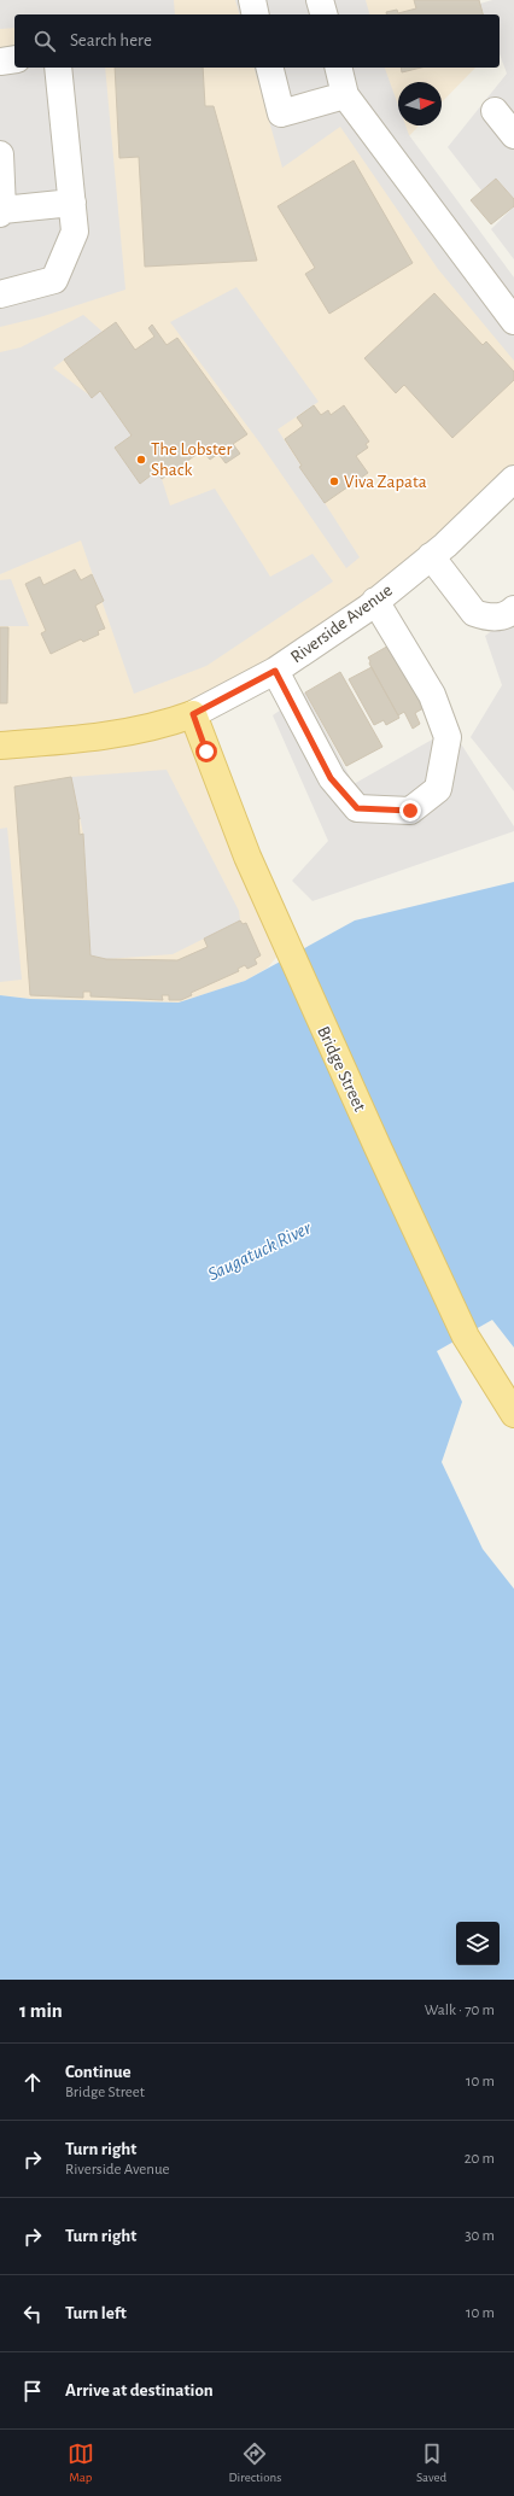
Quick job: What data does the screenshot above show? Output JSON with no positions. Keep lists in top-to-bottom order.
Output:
{
  "streets": {
    "main road": ["Riverside Avenue", "Bridge Street"]
  },
  "crossings": [
    ["Riverside Avenue", "Bridge Street"]
  ],
  "water": ["Saugatuck River"],
  "places": ["The Lobster Shack", "Viva Zapata"],
  "north": "right",
  "page": {
    "search": "Search here",
    "heading": ["1 min", "Walk · 70 m"],
    "list": [
      ["Continue", "Bridge Street", "10 m"],
      ["Turn right", "Riverside Avenue", "20 m"],
      ["Turn right", "30 m"],
      ["Turn left", "10 m"],
      "Arrive at destination"
    ],
    "nav": ["Map", "Directions", "Saved"]
  }
}
